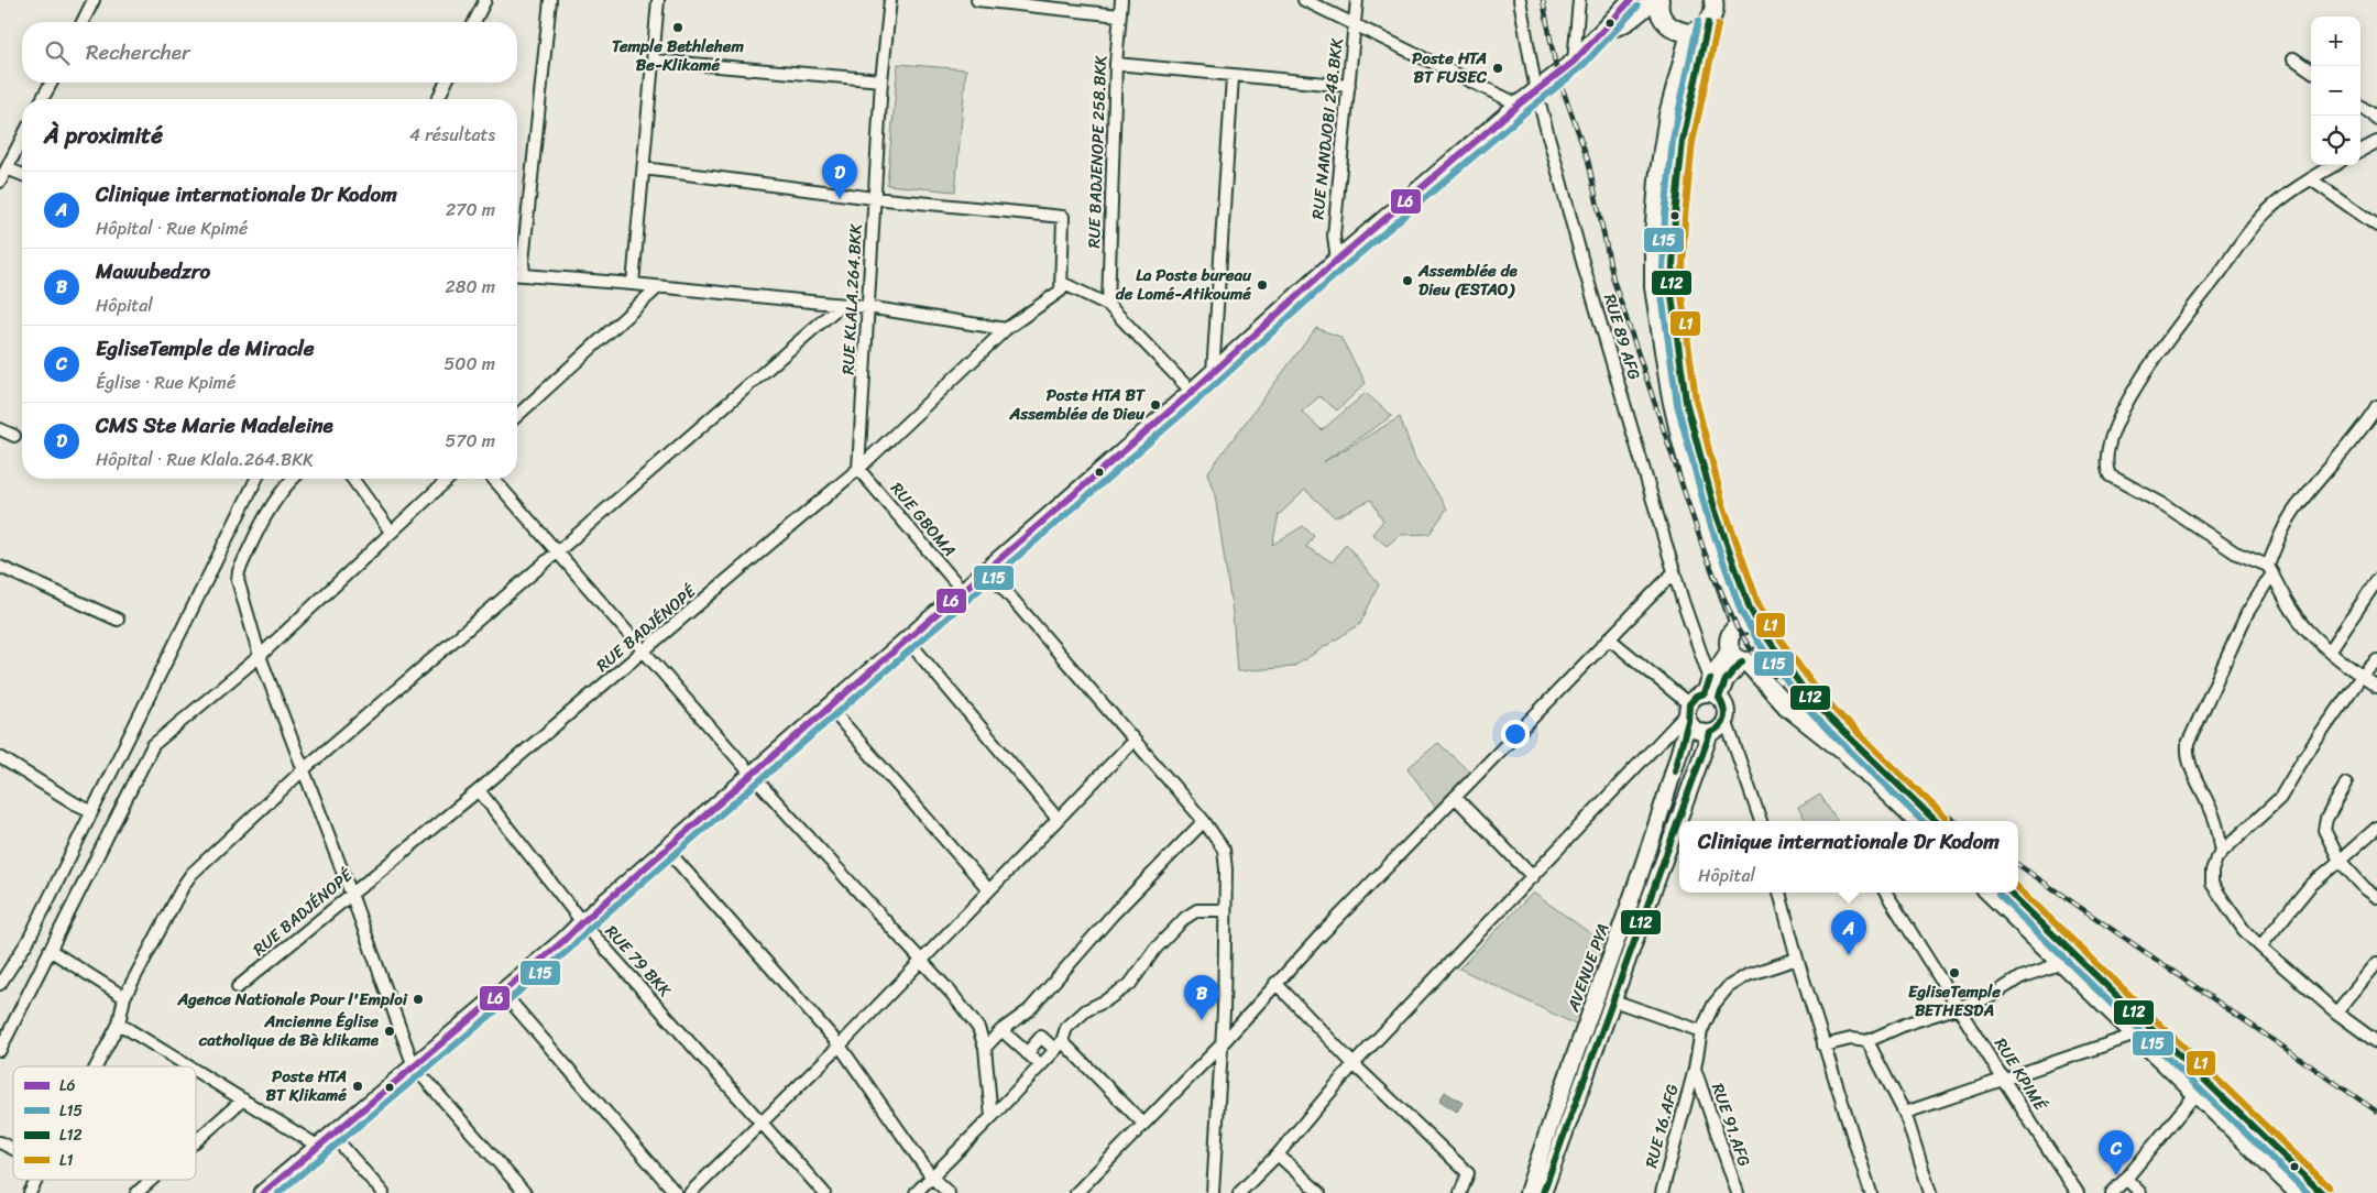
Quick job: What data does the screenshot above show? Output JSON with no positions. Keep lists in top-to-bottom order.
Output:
{
  "streets": {
    "main road": ["AVENUE PYA"],
    "street": [
      "RUE NANDJOBI 248.BKK",
      "RUE BADJENOPE 258.BKK",
      "RUE KLALA.264.BKK",
      "RUE 89 AFG",
      "RUE GBOMA",
      "RUE BADJÉNOPÉ",
      "RUE 79 BKK",
      "RUE KPIMÉ",
      "RUE 91.AFG",
      "RUE 16.AFG"
    ]
  },
  "crossings": [
    ["RUE KLALA.264.BKK", "RUE GBOMA"],
    ["RUE KLALA.264.BKK", "RUE BADJÉNOPÉ"],
    ["RUE 89 AFG", "AVENUE PYA"],
    ["RUE GBOMA", "RUE BADJÉNOPÉ"],
    ["RUE BADJÉNOPÉ", "RUE 79 BKK"],
    ["RUE 91.AFG", "RUE 16.AFG"]
  ],
  "places": [
    "Temple Bethlehem Be-Klikamé",
    "Poste HTA BT FUSEC",
    "Assemblée de Dieu (ESTAO)",
    "La Poste bureau de Lomé-Atikoumé",
    "Poste HTA BT Assemblée de Dieu",
    "EgliseTemple BETHESDA",
    "Agence Nationale Pour l'Emploi",
    "Ancienne Église catholique de Bè klikame",
    "Poste HTA BT Klikamé"
  ],
  "lines": [
    "transit line L6",
    "transit line L15",
    "transit line L12",
    "transit line L1"
  ],
  "legend": [
    "L6",
    "L15",
    "L12",
    "L1"
  ],
  "page": {
    "map_buttons": ["+", "−"],
    "search": "Rechercher",
    "heading": ["À proximité", "4 résultats"],
    "pins": [
      "D",
      "A",
      "B",
      "C"
    ],
    "list": [
      {
        "mark": "A",
        "name": "Clinique internationale Dr Kodom",
        "note": "Hôpital · Rue Kpimé",
        "value": "270 m"
      },
      {
        "mark": "B",
        "name": "Mawubedzro",
        "note": "Hôpital",
        "value": "280 m"
      },
      {
        "mark": "C",
        "name": "EgliseTemple de Miracle",
        "note": "Église · Rue Kpimé",
        "value": "500 m"
      },
      {
        "mark": "D",
        "name": "CMS Ste Marie Madeleine",
        "note": "Hôpital · Rue Klala.264.BKK",
        "value": "570 m"
      }
    ],
    "popup": ["Clinique internationale Dr Kodom", "Hôpital"]
  }
}
